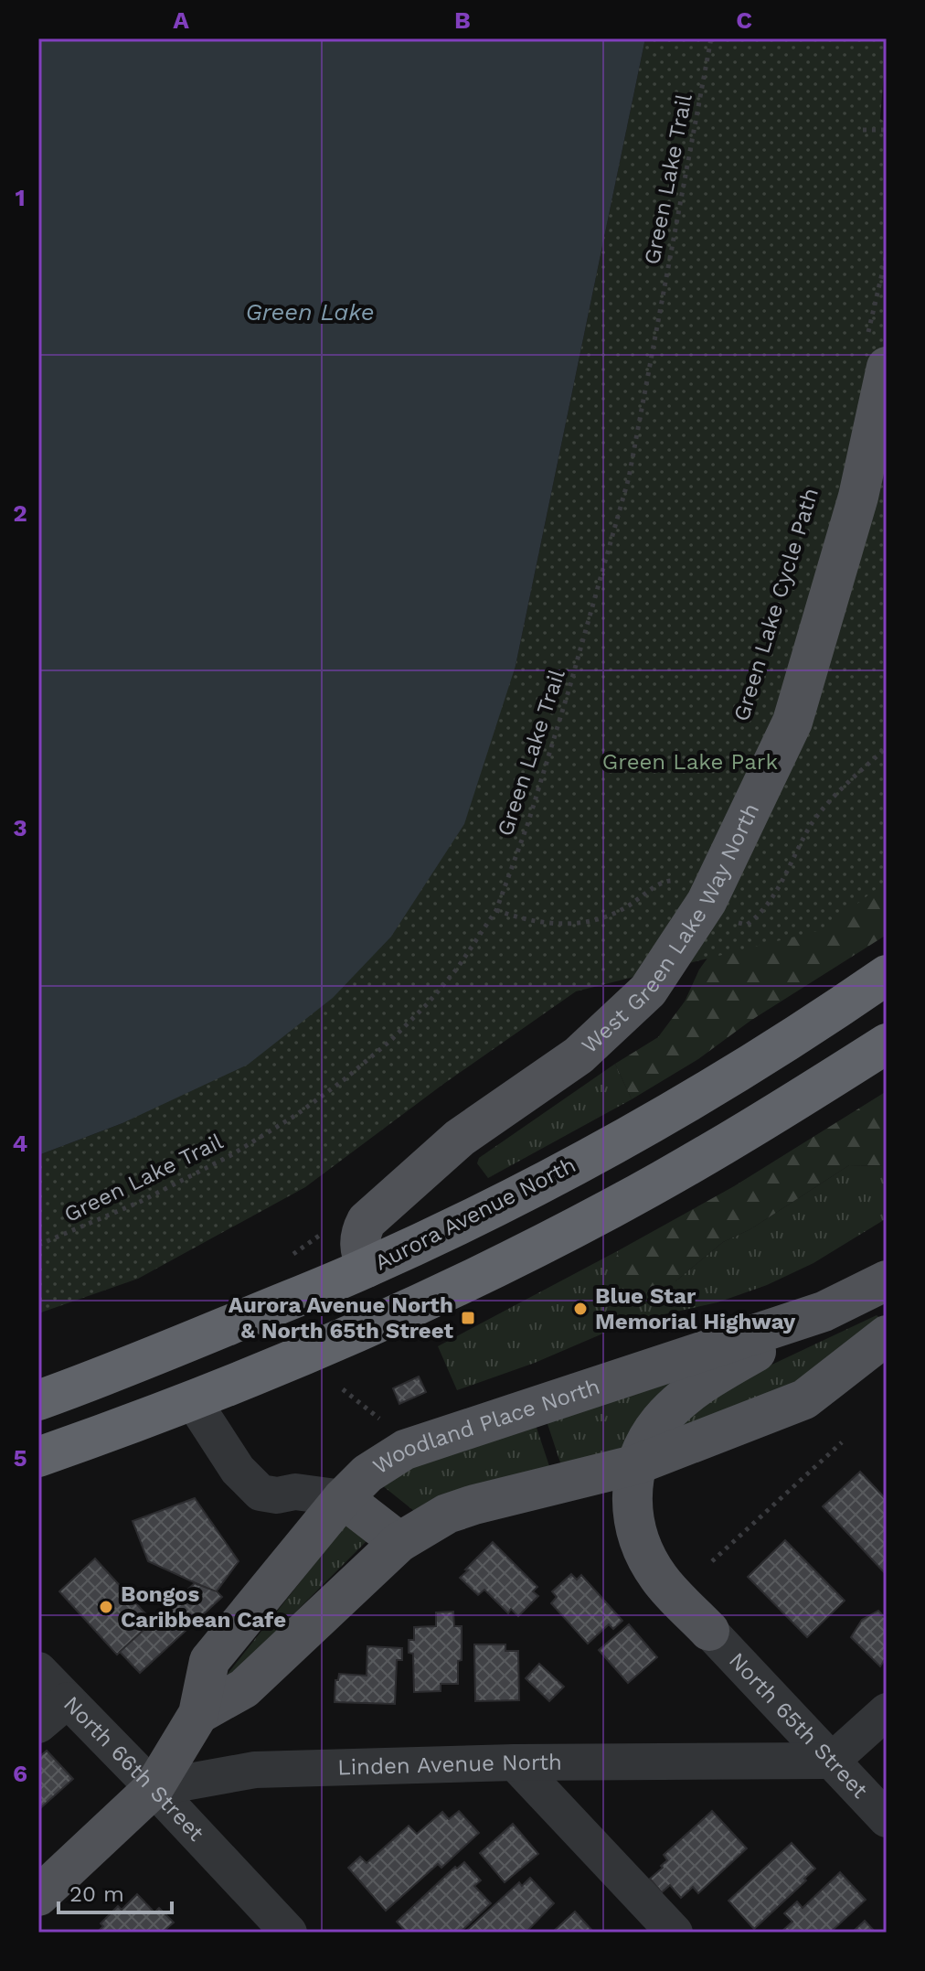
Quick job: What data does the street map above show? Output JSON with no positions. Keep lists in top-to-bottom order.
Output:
{
  "streets": {
    "highway": ["Aurora Avenue North"],
    "main road": ["West Green Lake Way North", "Woodland Place North"],
    "street": ["North 65th Street", "Linden Avenue North", "North 66th Street"],
    "path": ["Green Lake Trail"]
  },
  "crossings": [
    ["West Green Lake Way North", "Aurora Avenue North"],
    ["Woodland Place North", "Linden Avenue North"],
    ["Woodland Place North", "North 66th Street"],
    ["North 65th Street", "Linden Avenue North"],
    ["Linden Avenue North", "North 66th Street"]
  ],
  "water": ["Green Lake"],
  "parks": ["Green Lake Park"],
  "places": {
    "other": ["Blue Star Memorial Highway", "Bongos Caribbean Cafe"],
    "transit": ["Aurora Avenue North & North 65th Street"]
  },
  "scale_bar": "20 m",
  "grid": {
    "columns": ["A", "B", "C"],
    "rows": [
      "1",
      "2",
      "3",
      "4",
      "5",
      "6"
    ]
  }
}
